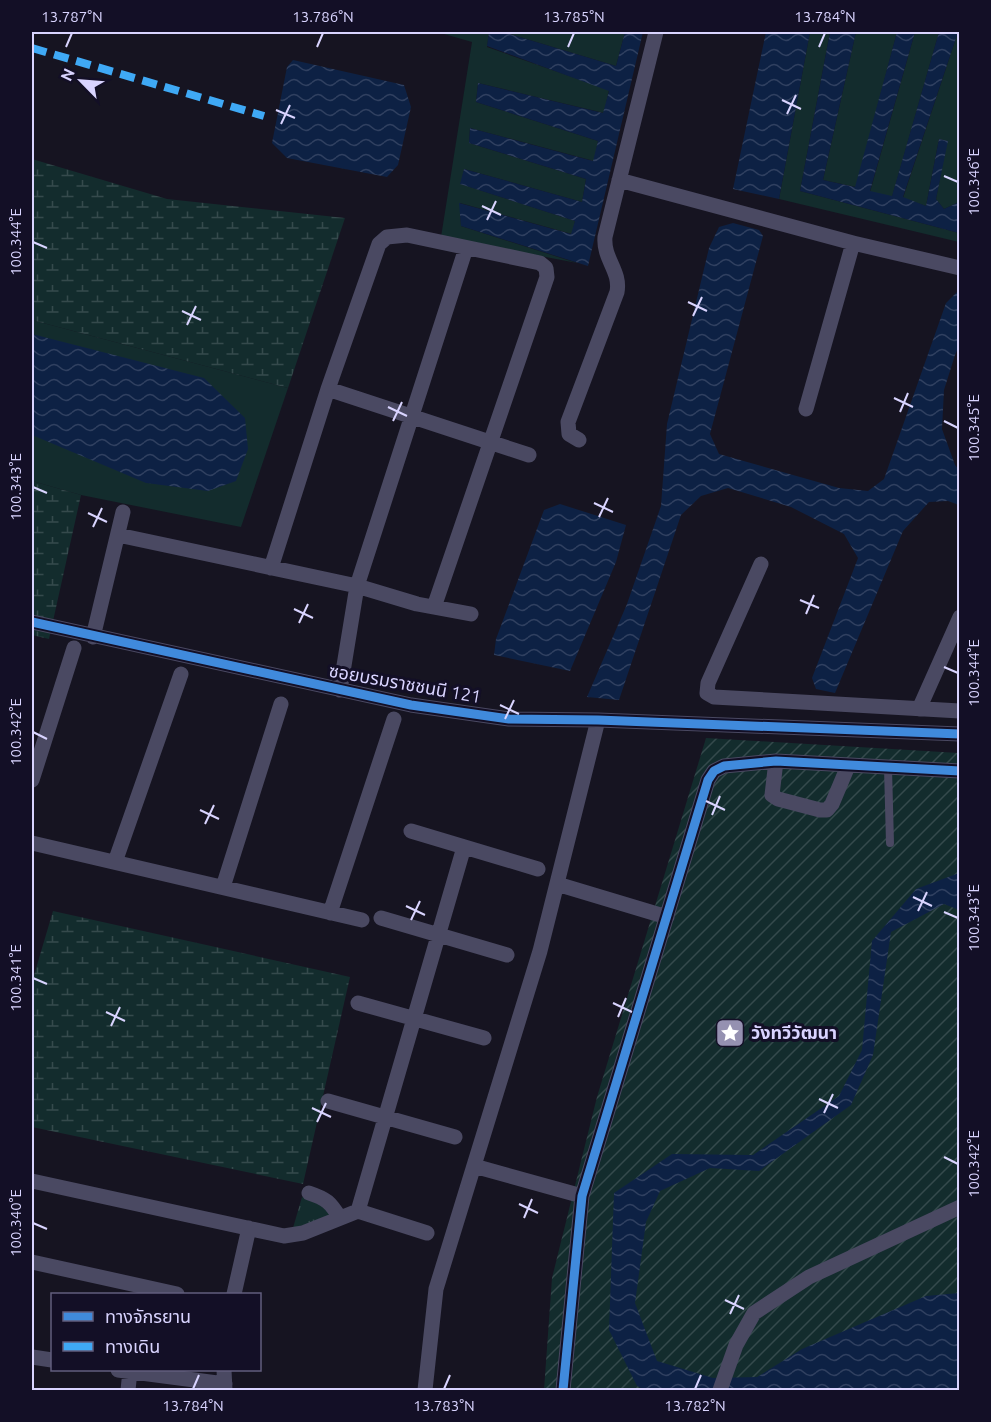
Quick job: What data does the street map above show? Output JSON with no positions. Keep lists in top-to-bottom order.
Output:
{
  "streets": {
    "street": ["ซอยบรมราชชนนี 121"]
  },
  "places": {
    "place": ["วังทวีวัฒนา"]
  },
  "legend": ["ทางจักรยาน", "ทางเดิน"],
  "north": "top left",
  "coordinates": [
    "13.787°N",
    "13.786°N",
    "13.785°N",
    "13.784°N",
    "100.346°E",
    "100.344°E",
    "100.345°E",
    "100.343°E",
    "100.342°E",
    "100.341°E",
    "100.340°E",
    "13.783°N",
    "13.782°N"
  ]
}
